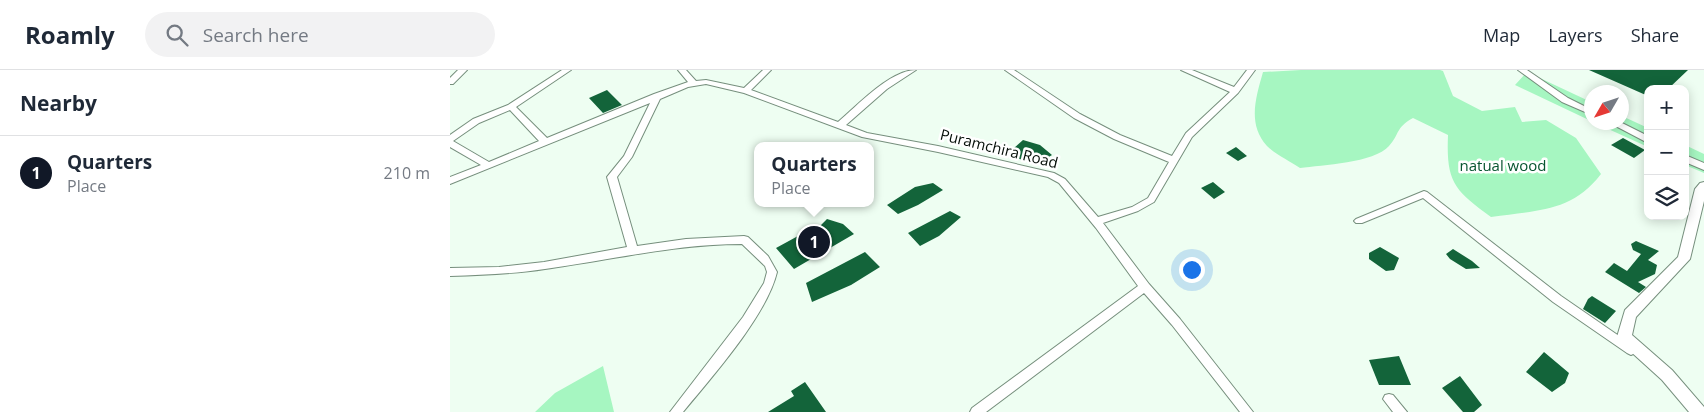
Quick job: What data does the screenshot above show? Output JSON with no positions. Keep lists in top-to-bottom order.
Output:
{
  "streets": {
    "street": ["Puramchira Road"]
  },
  "parks": ["natual wood"],
  "north": "bottom left",
  "page": {
    "header": "Roamly",
    "search": "Search here",
    "nav": ["Map", "Layers", "Share"],
    "heading": "Nearby",
    "map_buttons": ["+", "−"],
    "list": [
      {
        "mark": "1",
        "name": "Quarters",
        "note": "Place",
        "value": "210 m"
      }
    ],
    "popup": ["Quarters", "Place"],
    "pins": "1"
  }
}
